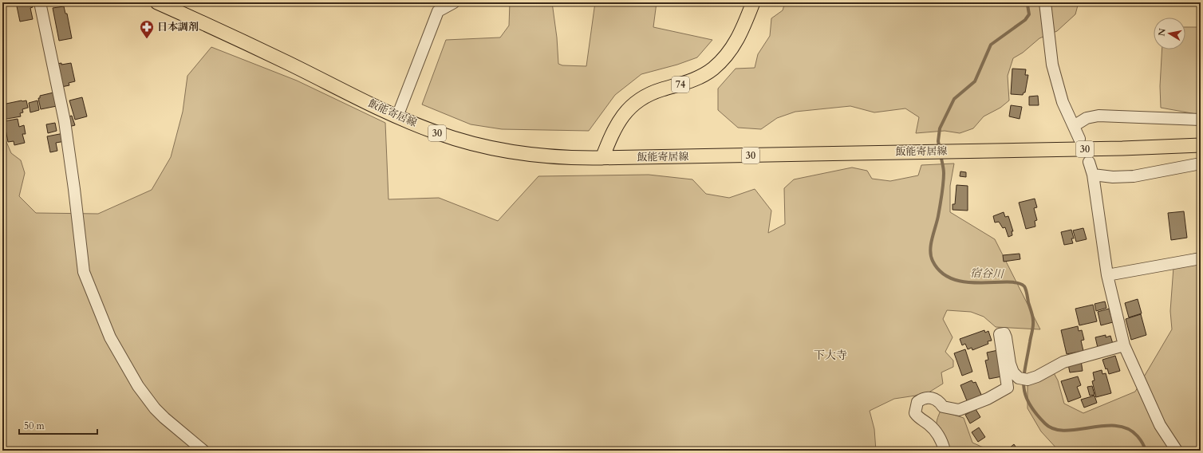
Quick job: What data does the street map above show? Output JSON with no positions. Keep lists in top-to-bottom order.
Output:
{
  "streets": {
    "main road": ["74", "飯能寄居線", "30"]
  },
  "crossings": [
    ["74", "飯能寄居線"]
  ],
  "districts": ["下大寺"],
  "water": ["宿谷川"],
  "places": {
    "pharmacy": ["日本調剤"]
  },
  "scale_bar": "50 m",
  "north": "left"
}
